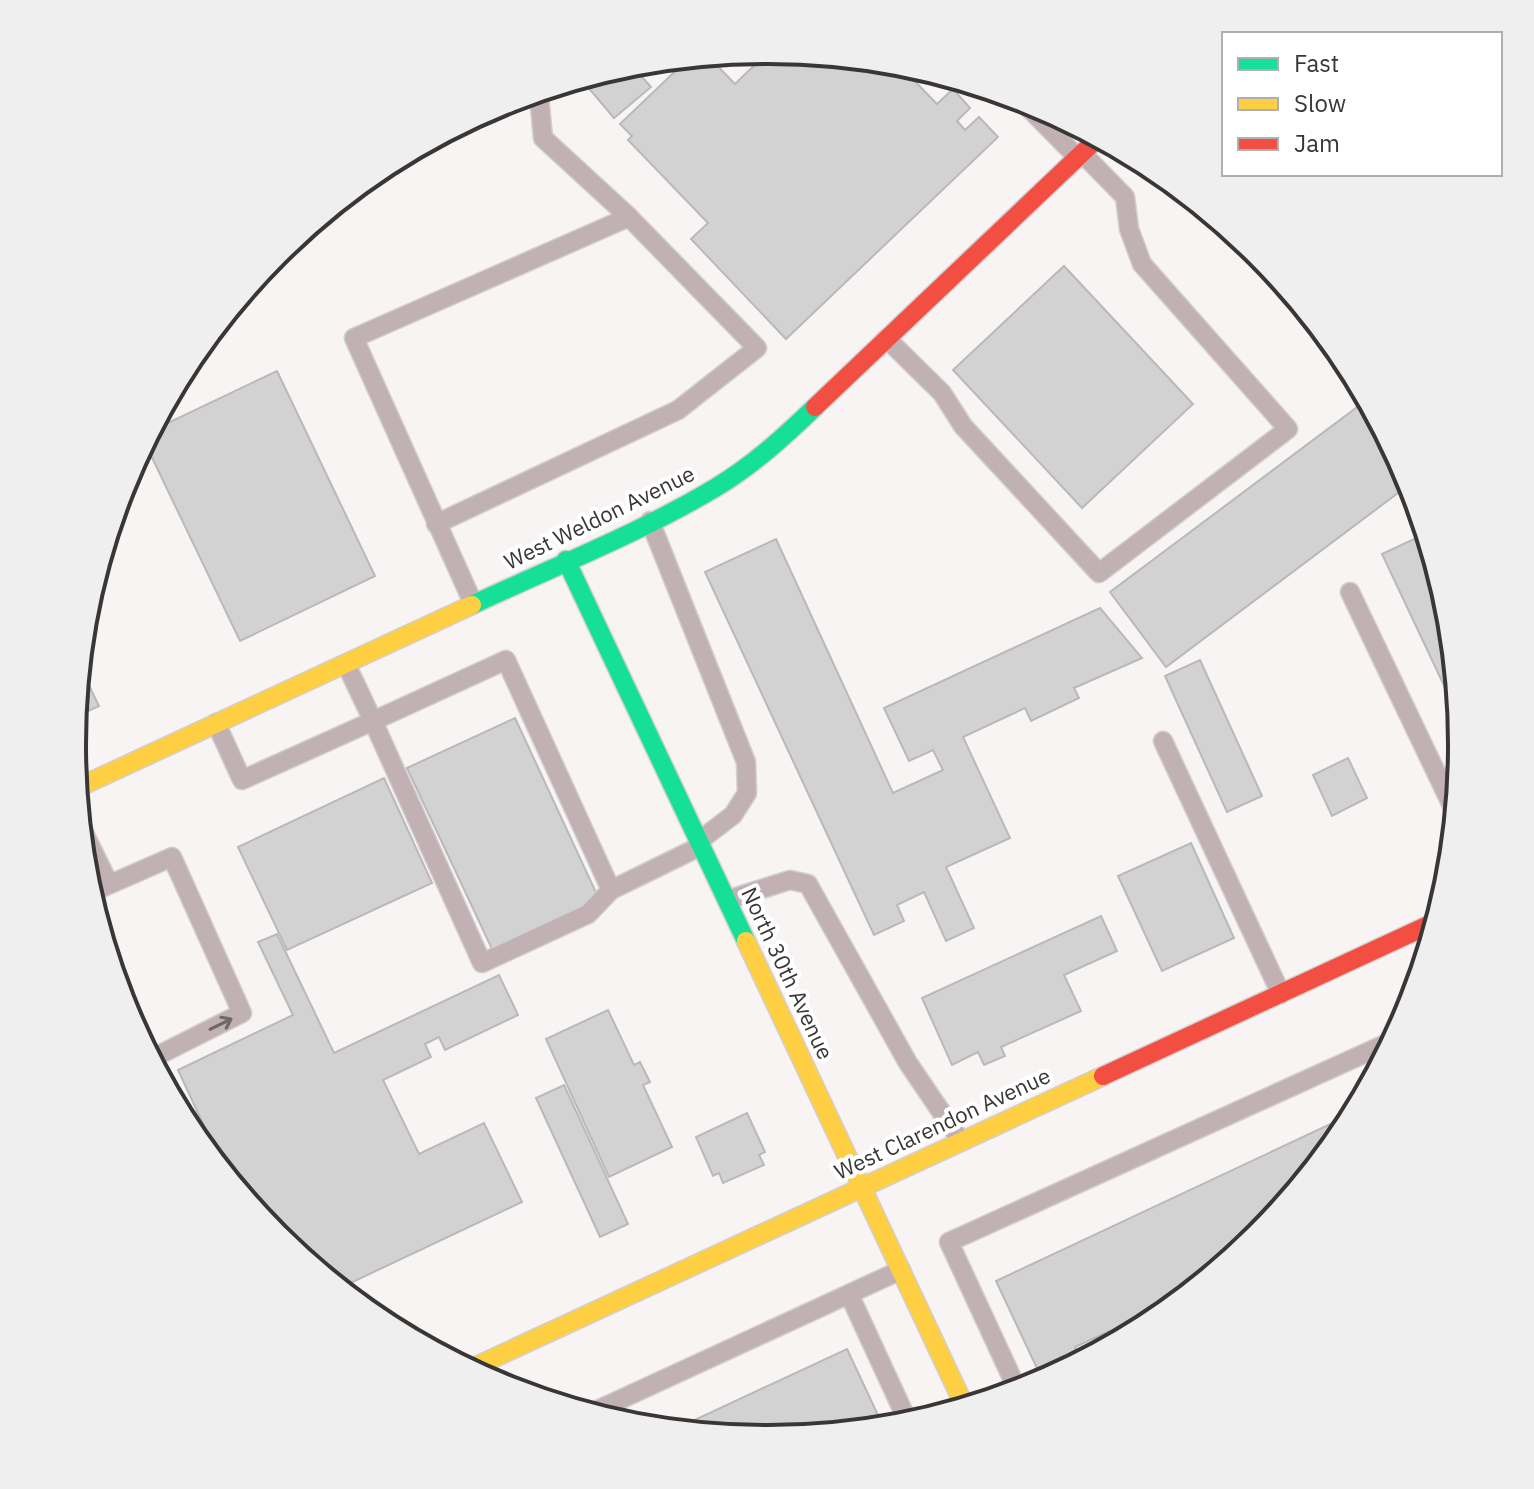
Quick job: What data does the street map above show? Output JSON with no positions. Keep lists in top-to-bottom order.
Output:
{
  "streets": {
    "street": ["West Weldon Avenue", "North 30th Avenue", "West Clarendon Avenue"]
  },
  "crossings": [
    ["West Weldon Avenue", "North 30th Avenue"],
    ["North 30th Avenue", "West Clarendon Avenue"]
  ],
  "legend": ["Fast", "Slow", "Jam"]
}
